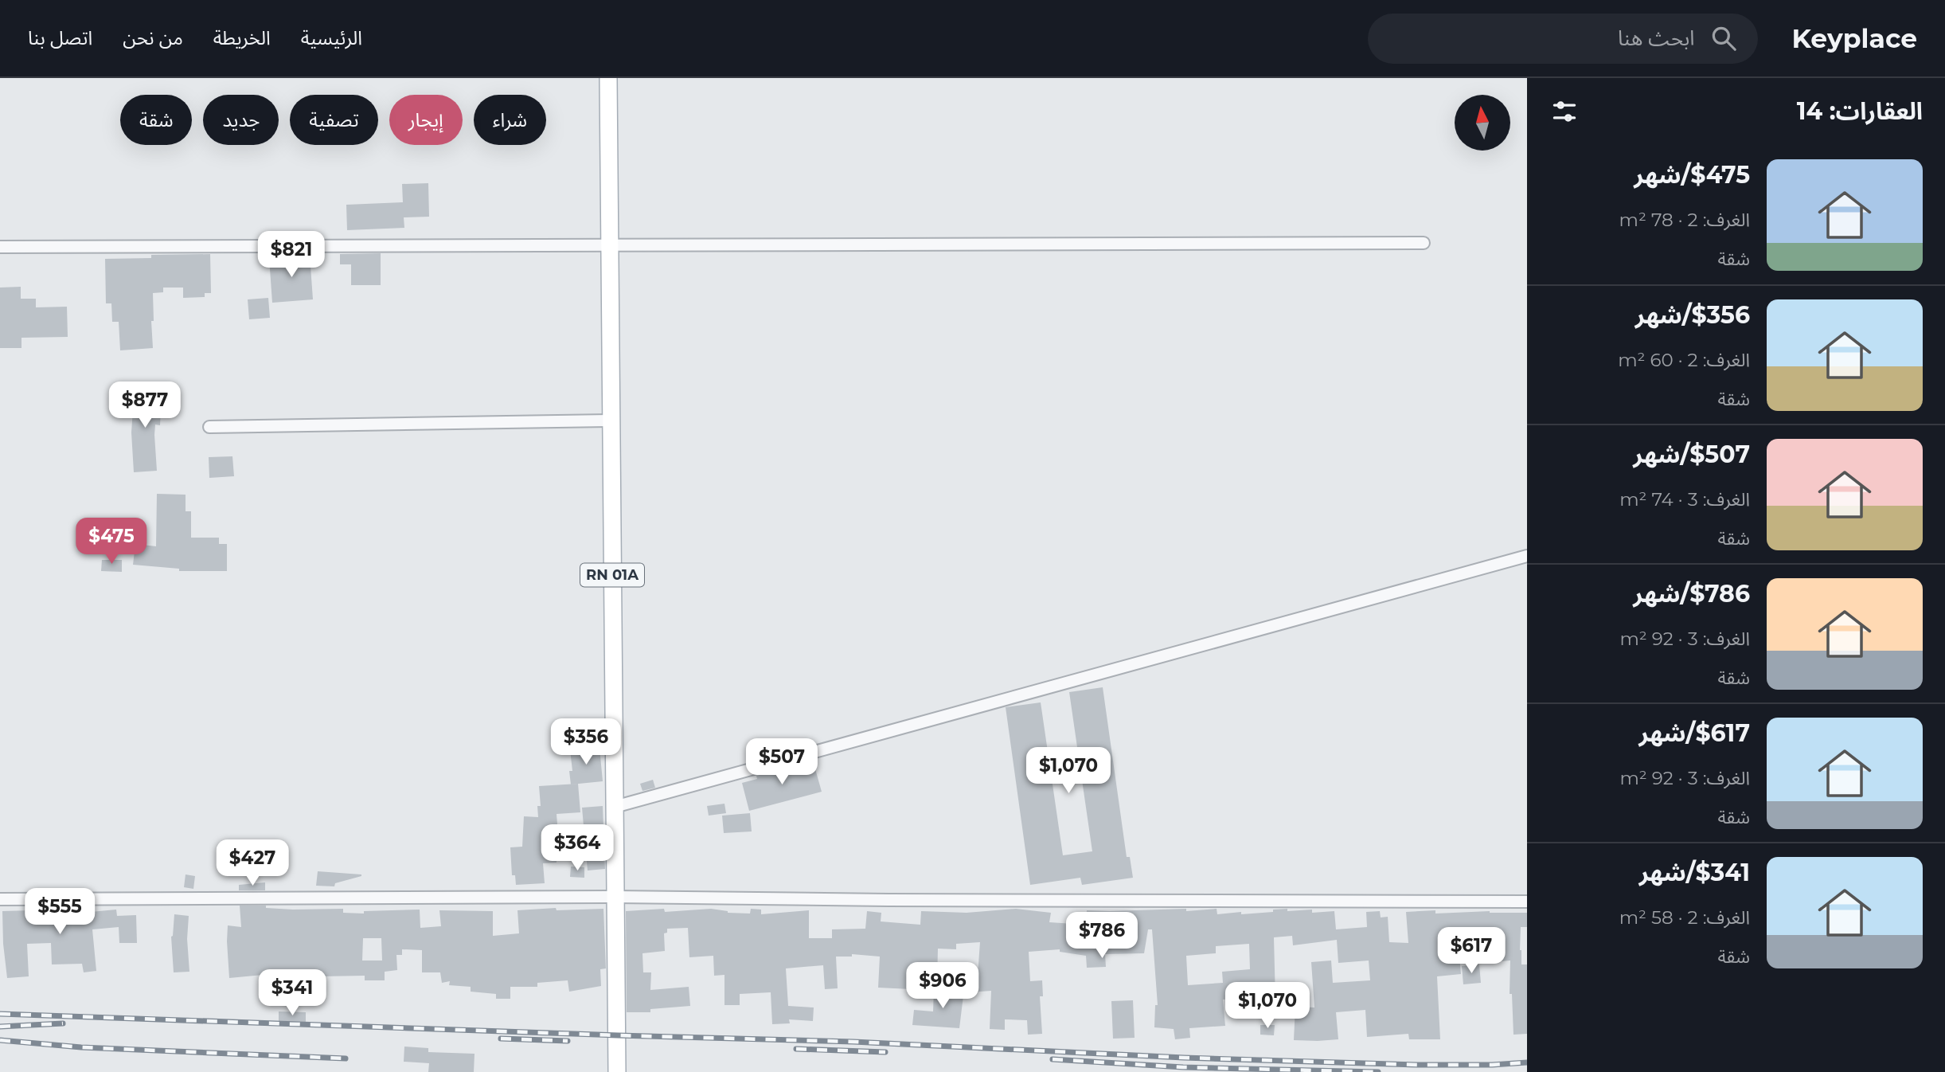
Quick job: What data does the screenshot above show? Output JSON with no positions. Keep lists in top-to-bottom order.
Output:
{
  "streets": {
    "main road": ["RN 01A"]
  },
  "north": "top",
  "page": {
    "header": "Keyplace",
    "search": "ابحث هنا",
    "nav": [
      "الرئيسية",
      "الخريطة",
      "من نحن",
      "اتصل بنا"
    ],
    "heading": "العقارات: 14",
    "chip": [
      "شراء",
      "إيجار",
      "تصفية",
      "جديد",
      "شقة"
    ],
    "list": [
      {
        "name": "$475/شهر",
        "note": "الغرف: 2 · 78 m² · شقة"
      },
      {
        "name": "$356/شهر",
        "note": "الغرف: 2 · 60 m² · شقة"
      },
      {
        "name": "$507/شهر",
        "note": "الغرف: 3 · 74 m² · شقة"
      },
      {
        "name": "$786/شهر",
        "note": "الغرف: 3 · 92 m² · شقة"
      },
      {
        "name": "$617/شهر",
        "note": "الغرف: 3 · 92 m² · شقة"
      },
      {
        "name": "$341/شهر",
        "note": "الغرف: 2 · 58 m² · شقة"
      }
    ],
    "price": [
      "$821",
      "$877",
      "$475",
      "$356",
      "$507",
      "$1,070",
      "$364",
      "$427",
      "$555",
      "$786",
      "$617",
      "$906",
      "$341",
      "$1,070"
    ]
  }
}
